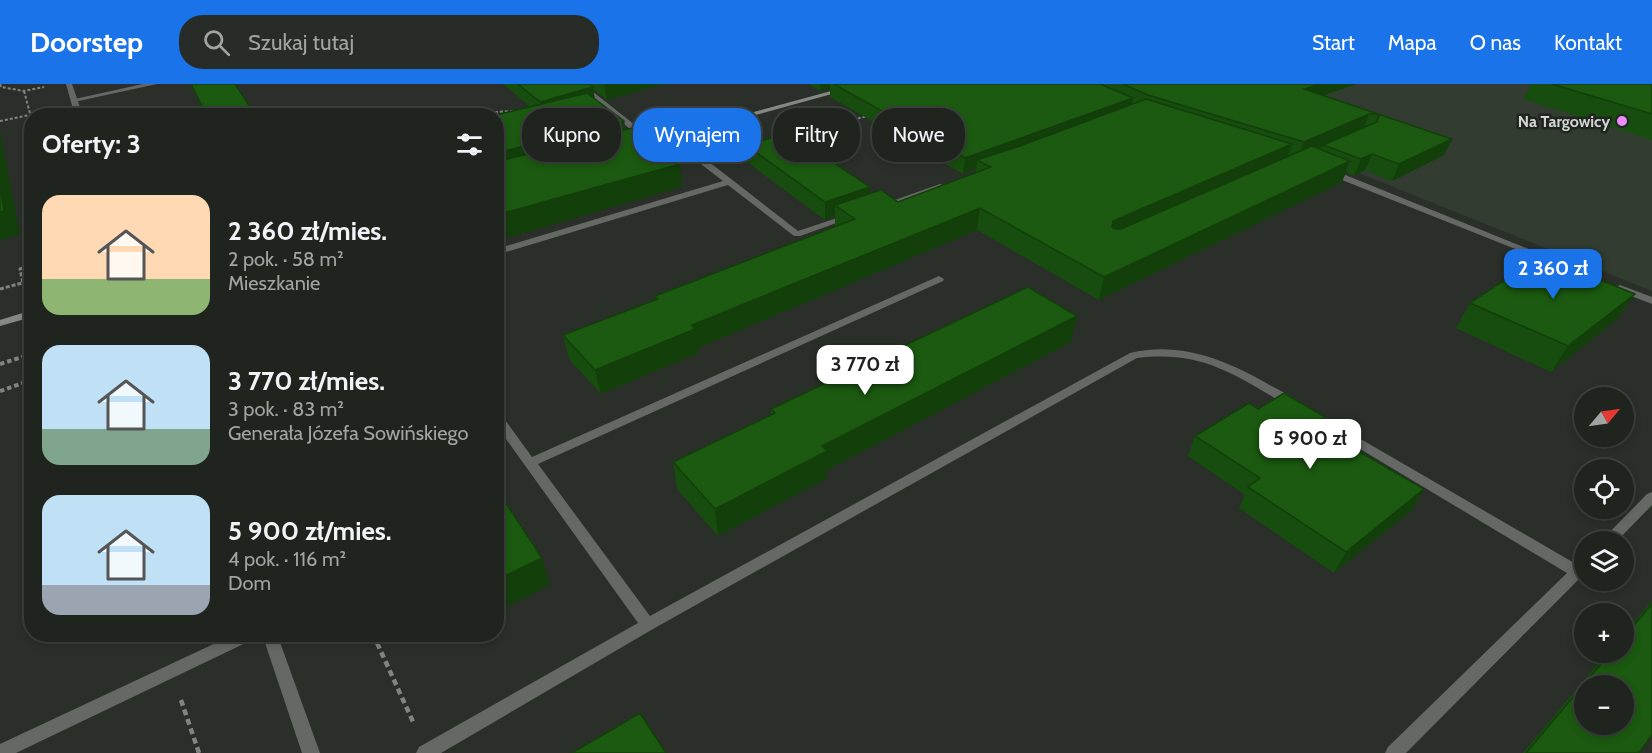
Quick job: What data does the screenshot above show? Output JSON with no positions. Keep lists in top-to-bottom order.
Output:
{
  "places": ["Na Targowicy"],
  "north": "top right",
  "page": {
    "header": "Doorstep",
    "search": "Szukaj tutaj",
    "nav": [
      "Start",
      "Mapa",
      "O nas",
      "Kontakt"
    ],
    "chip": [
      "Kupno",
      "Wynajem",
      "Filtry",
      "Nowe"
    ],
    "heading": "Oferty: 3",
    "list": [
      {
        "name": "2 360 zł/mies.",
        "note": "2 pok. · 58 m² · Mieszkanie"
      },
      {
        "name": "3 770 zł/mies.",
        "note": "3 pok. · 83 m² · Generała Józefa Sowińskiego"
      },
      {
        "name": "5 900 zł/mies.",
        "note": "4 pok. · 116 m² · Dom"
      }
    ],
    "price": ["2 360 zł", "3 770 zł", "5 900 zł"],
    "map_buttons": ["+", "−"]
  }
}
